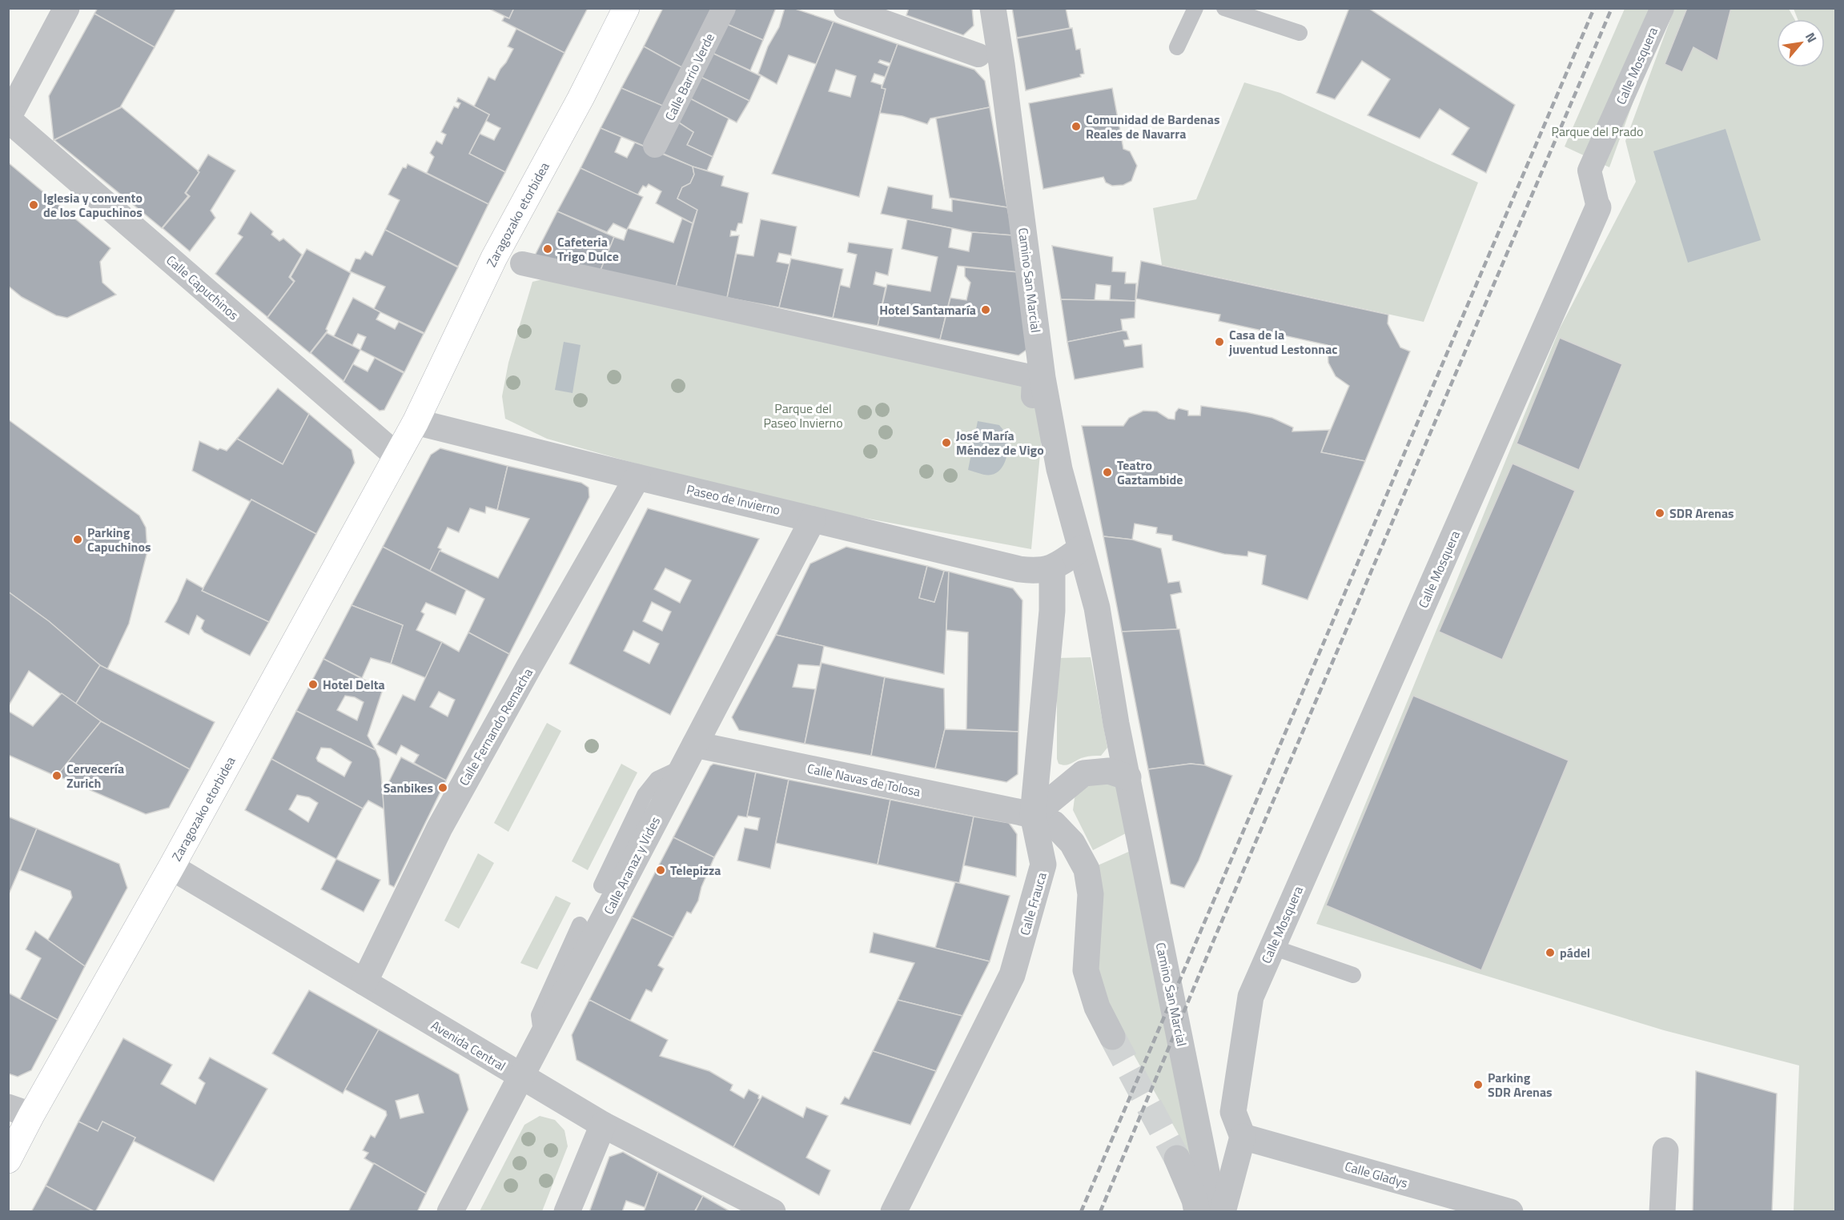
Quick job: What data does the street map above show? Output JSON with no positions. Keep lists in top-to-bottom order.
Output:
{
  "streets": {
    "main road": ["Zaragozako etorbidea"],
    "street": [
      "Calle Mosquera",
      "Calle Barrio Verde",
      "Camino San Marcial",
      "Calle Capuchinos",
      "Paseo de Invierno",
      "Calle Fernando Remacha",
      "Calle Navas de Tolosa",
      "Calle Aranaz y Vides",
      "Calle Frauca",
      "Avenida Central",
      "Calle Gladys"
    ]
  },
  "crossings": [
    ["Zaragozako etorbidea", "Calle Capuchinos"],
    ["Zaragozako etorbidea", "Paseo de Invierno"],
    ["Zaragozako etorbidea", "Avenida Central"],
    ["Paseo de Invierno", "Calle Fernando Remacha"],
    ["Paseo de Invierno", "Calle Aranaz y Vides"],
    ["Paseo de Invierno", "Calle Frauca"],
    ["Calle Fernando Remacha", "Avenida Central"],
    ["Calle Navas de Tolosa", "Calle Aranaz y Vides"],
    ["Calle Navas de Tolosa", "Calle Frauca"],
    ["Calle Aranaz y Vides", "Avenida Central"]
  ],
  "parks": ["Parque del Prado", "Parque del Paseo Invierno"],
  "places": [
    "Comunidad de Bardenas Reales de Navarra",
    "Iglesia y convento de los Capuchinos",
    "Cafeteria Trigo Dulce",
    "Hotel Santamaría",
    "Casa de la juventud Lestonnac",
    "José María Méndez de Vigo",
    "Teatro Gaztambide",
    "SDR Arenas",
    "Parking Capuchinos",
    "Hotel Delta",
    "Cervecería Zurich",
    "Sanbikes",
    "Telepizza",
    "pádel",
    "Parking SDR Arenas"
  ],
  "north": "top right"
}
